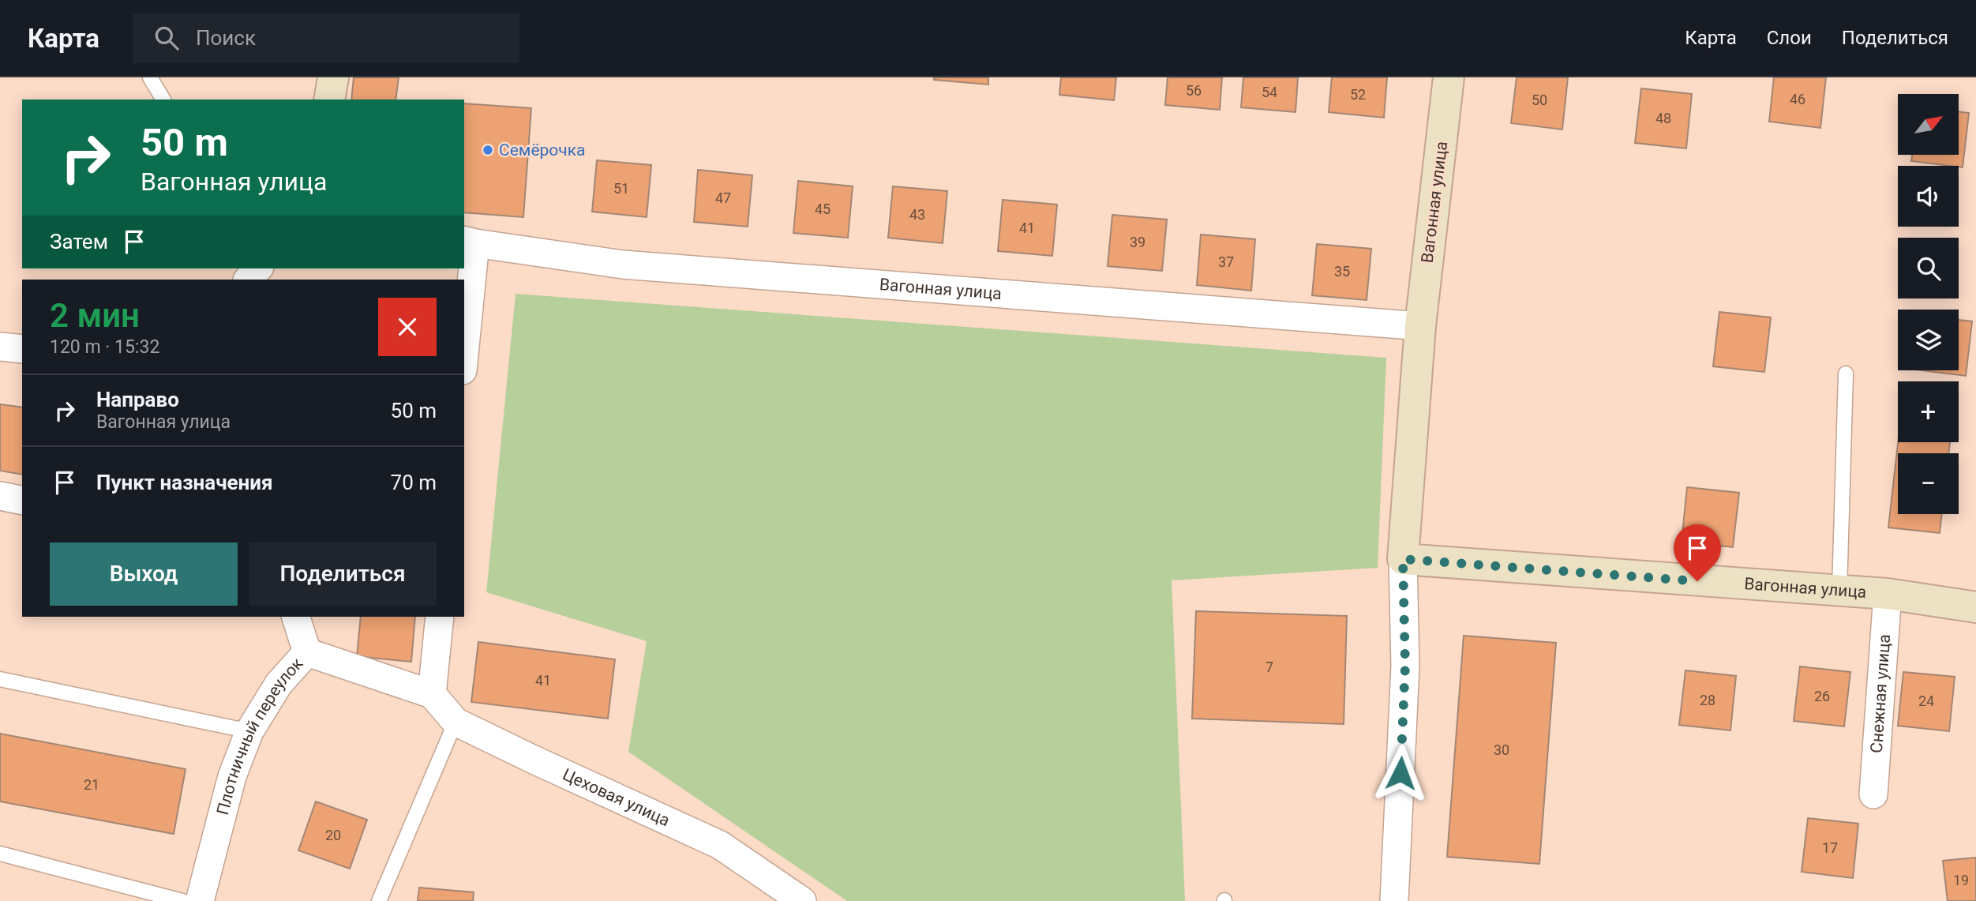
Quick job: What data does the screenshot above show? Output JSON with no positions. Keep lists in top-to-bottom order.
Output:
{
  "streets": {
    "street": [
      "Вагонная улица",
      "Снежная улица",
      "Плотничный переулок",
      "Цеховая улица"
    ]
  },
  "crossings": [
    ["Вагонная улица", "Снежная улица"],
    ["Плотничный переулок", "Цеховая улица"]
  ],
  "places": ["Семёрочка"],
  "house_numbers": [
    "56",
    "54",
    "52",
    "46",
    "50",
    "48",
    "51",
    "47",
    "45",
    "43",
    "41",
    "39",
    "37",
    "35",
    "7",
    "41",
    "26",
    "28",
    "24",
    "30",
    "21",
    "20",
    "17",
    "19"
  ],
  "north": "top right",
  "page": {
    "header": "Карта",
    "search": "Поиск",
    "nav": ["Карта", "Слои", "Поделиться"],
    "map_buttons": ["+", "−"],
    "turn": ["50 m", "Вагонная улица"],
    "then": "Затем",
    "heading": ["2 мин", "120 m · 15:32"],
    "list": [
      {
        "name": "Направо",
        "note": "Вагонная улица",
        "value": "50 m"
      },
      {
        "name": "Пункт назначения",
        "value": "70 m"
      }
    ],
    "buttons": ["Выход", "Поделиться"]
  }
}
